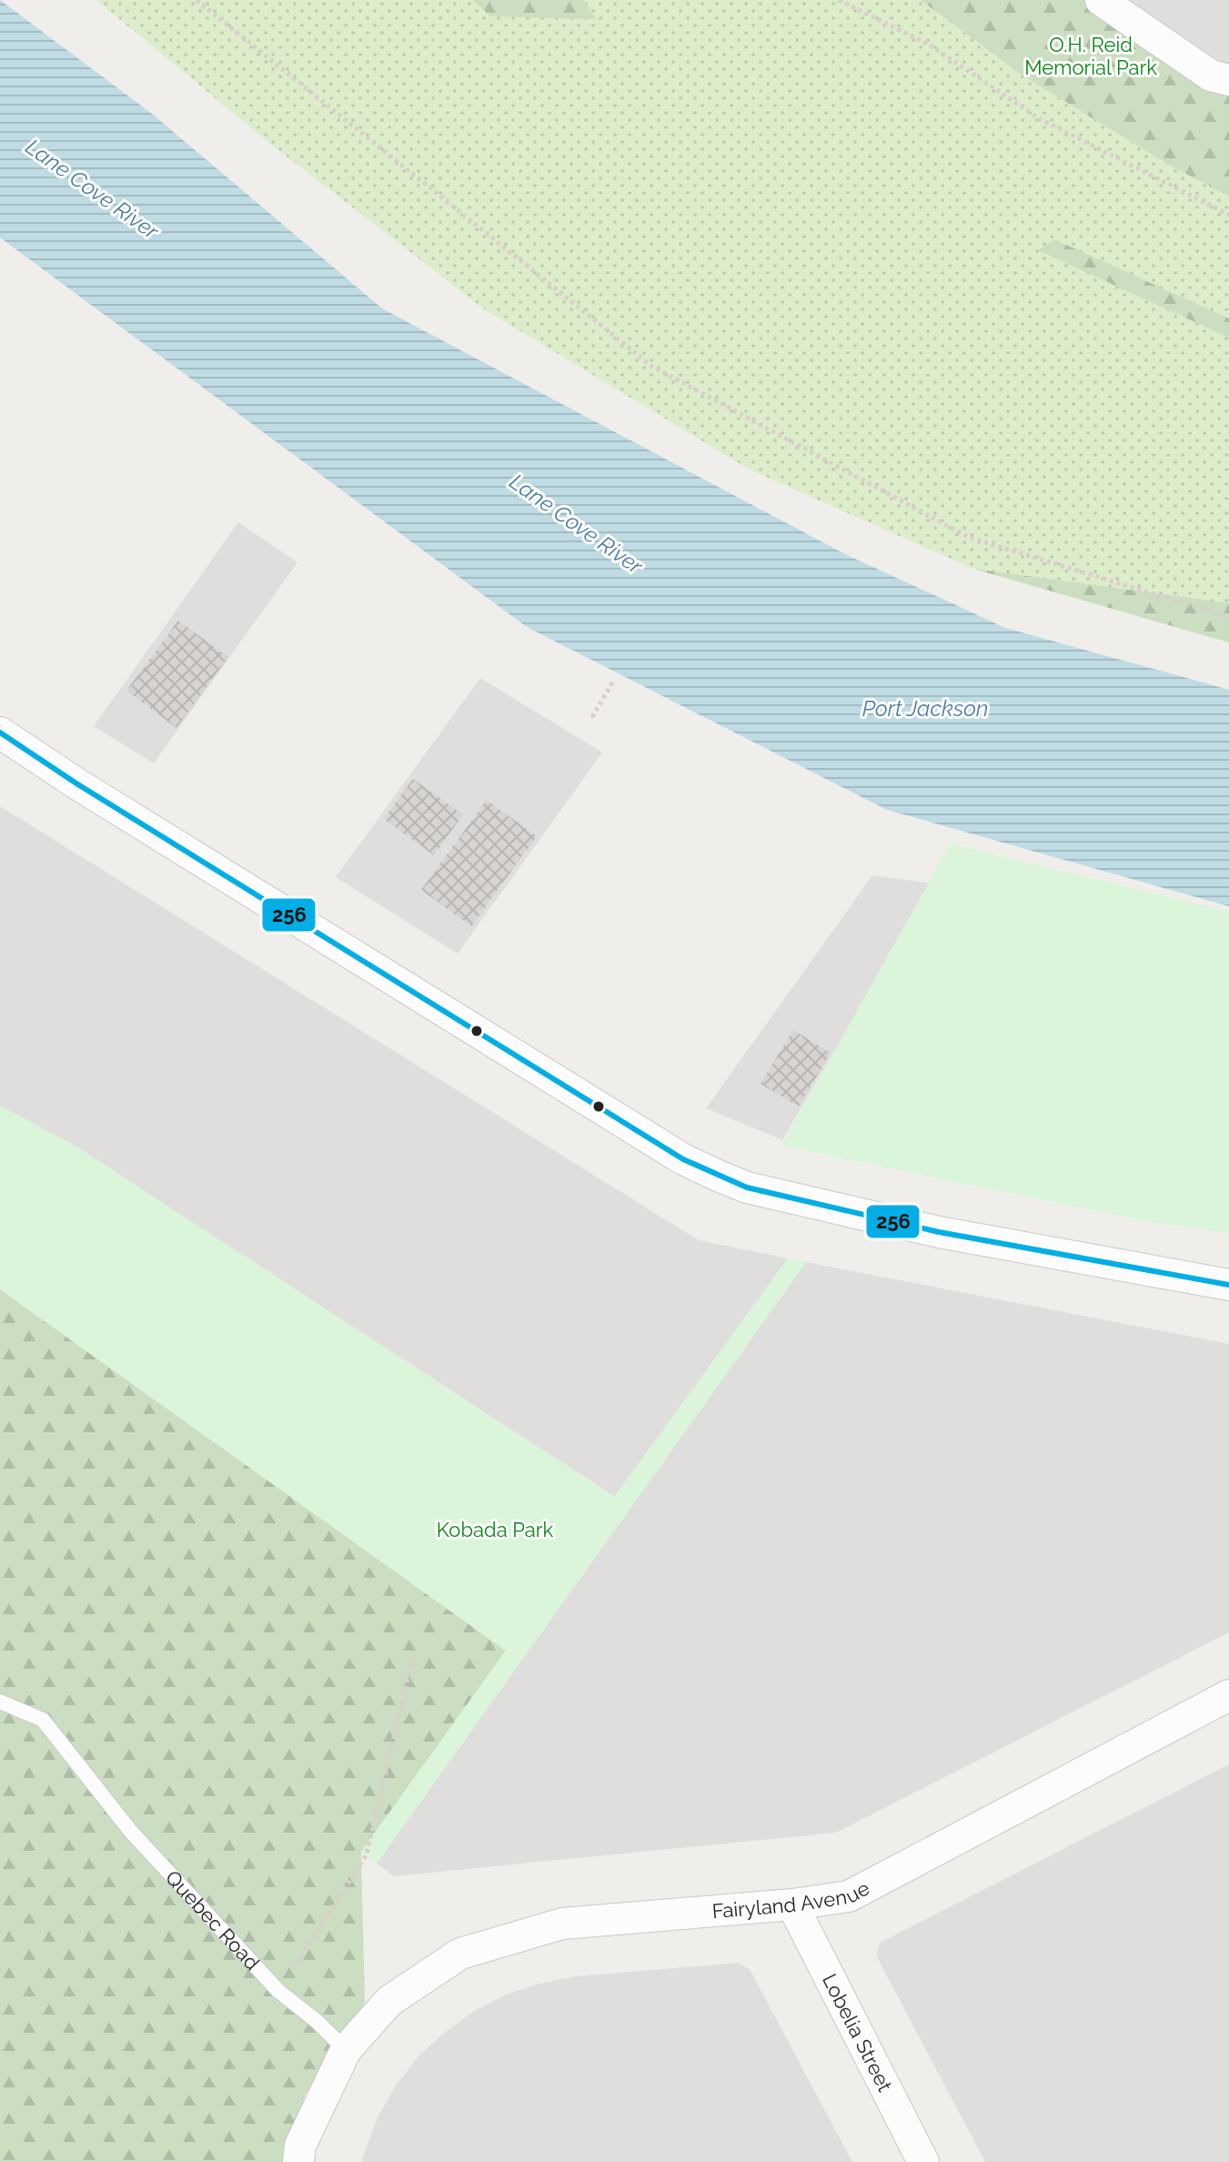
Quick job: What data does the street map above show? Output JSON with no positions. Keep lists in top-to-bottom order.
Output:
{
  "streets": {
    "street": ["Fairyland Avenue", "Lobelia Street"],
    "lane": ["Quebec Road"]
  },
  "crossings": [
    ["Fairyland Avenue", "Quebec Road"],
    ["Fairyland Avenue", "Lobelia Street"]
  ],
  "water": ["Lane Cove River", "Port Jackson"],
  "parks": ["O.H. Reid Memorial Park", "Kobada Park"],
  "lines": ["transit line 256"]
}
